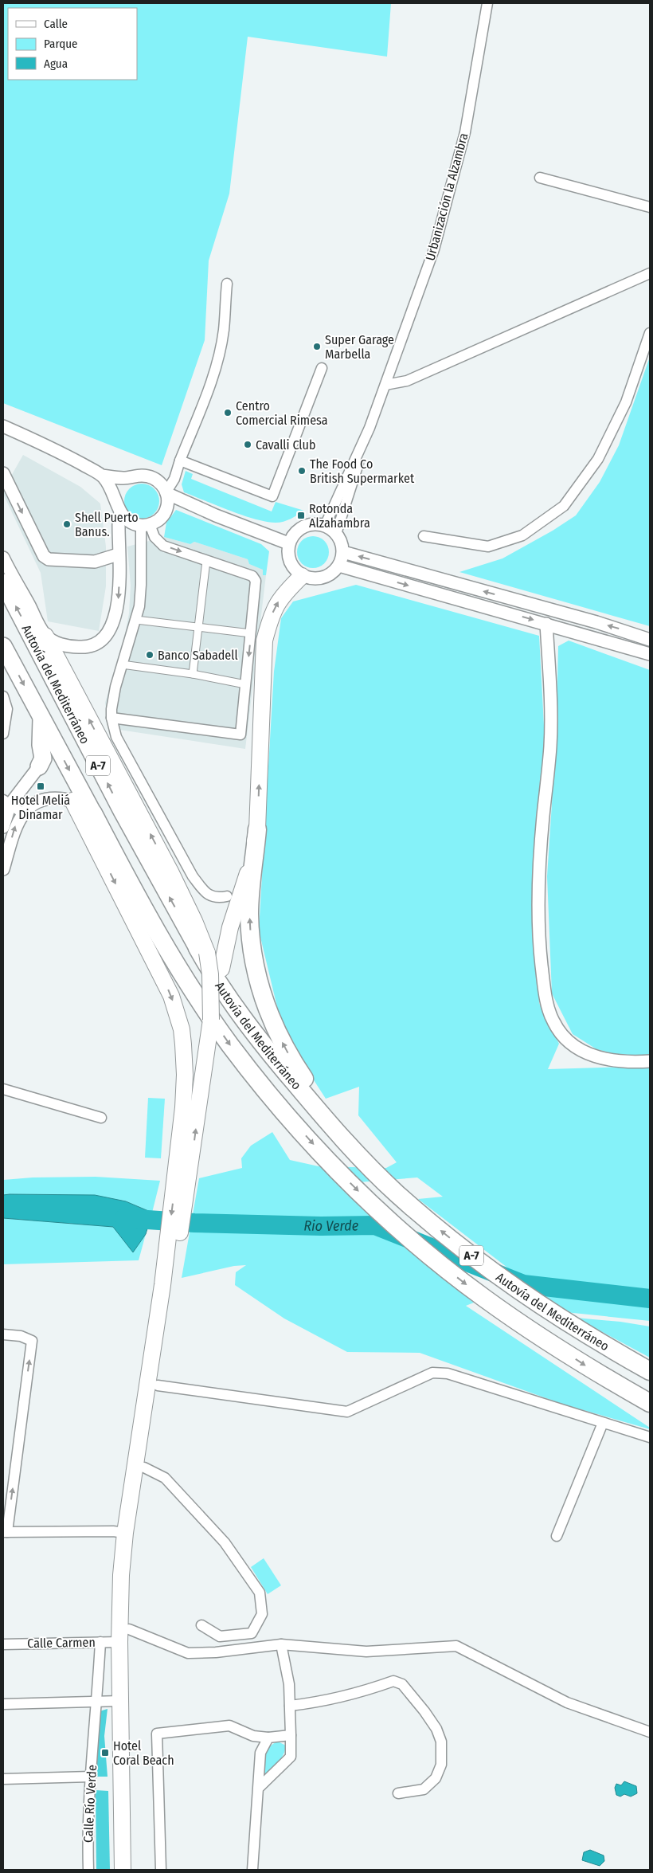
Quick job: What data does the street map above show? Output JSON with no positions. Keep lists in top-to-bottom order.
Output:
{
  "streets": {
    "highway": ["Autovía del Mediterráneo", "A-7"],
    "street": ["Urbanización la Alzambra", "Calle Carmen", "Calle Río Verde"]
  },
  "crossings": [
    ["Calle Carmen", "Calle Río Verde"]
  ],
  "water": ["Rio Verde"],
  "places": {
    "other": [
      "Super Garage Marbella",
      "Centro Comercial Rimesa",
      "Cavalli Club",
      "The Food Co British Supermarket",
      "Shell Puerto Banus.",
      "Banco Sabadell"
    ],
    "transit": ["Rotonda Alzahambra", "Hotel Meliá Dinamar", "Hotel Coral Beach"]
  },
  "legend": ["Calle", "Parque", "Agua"]
}
